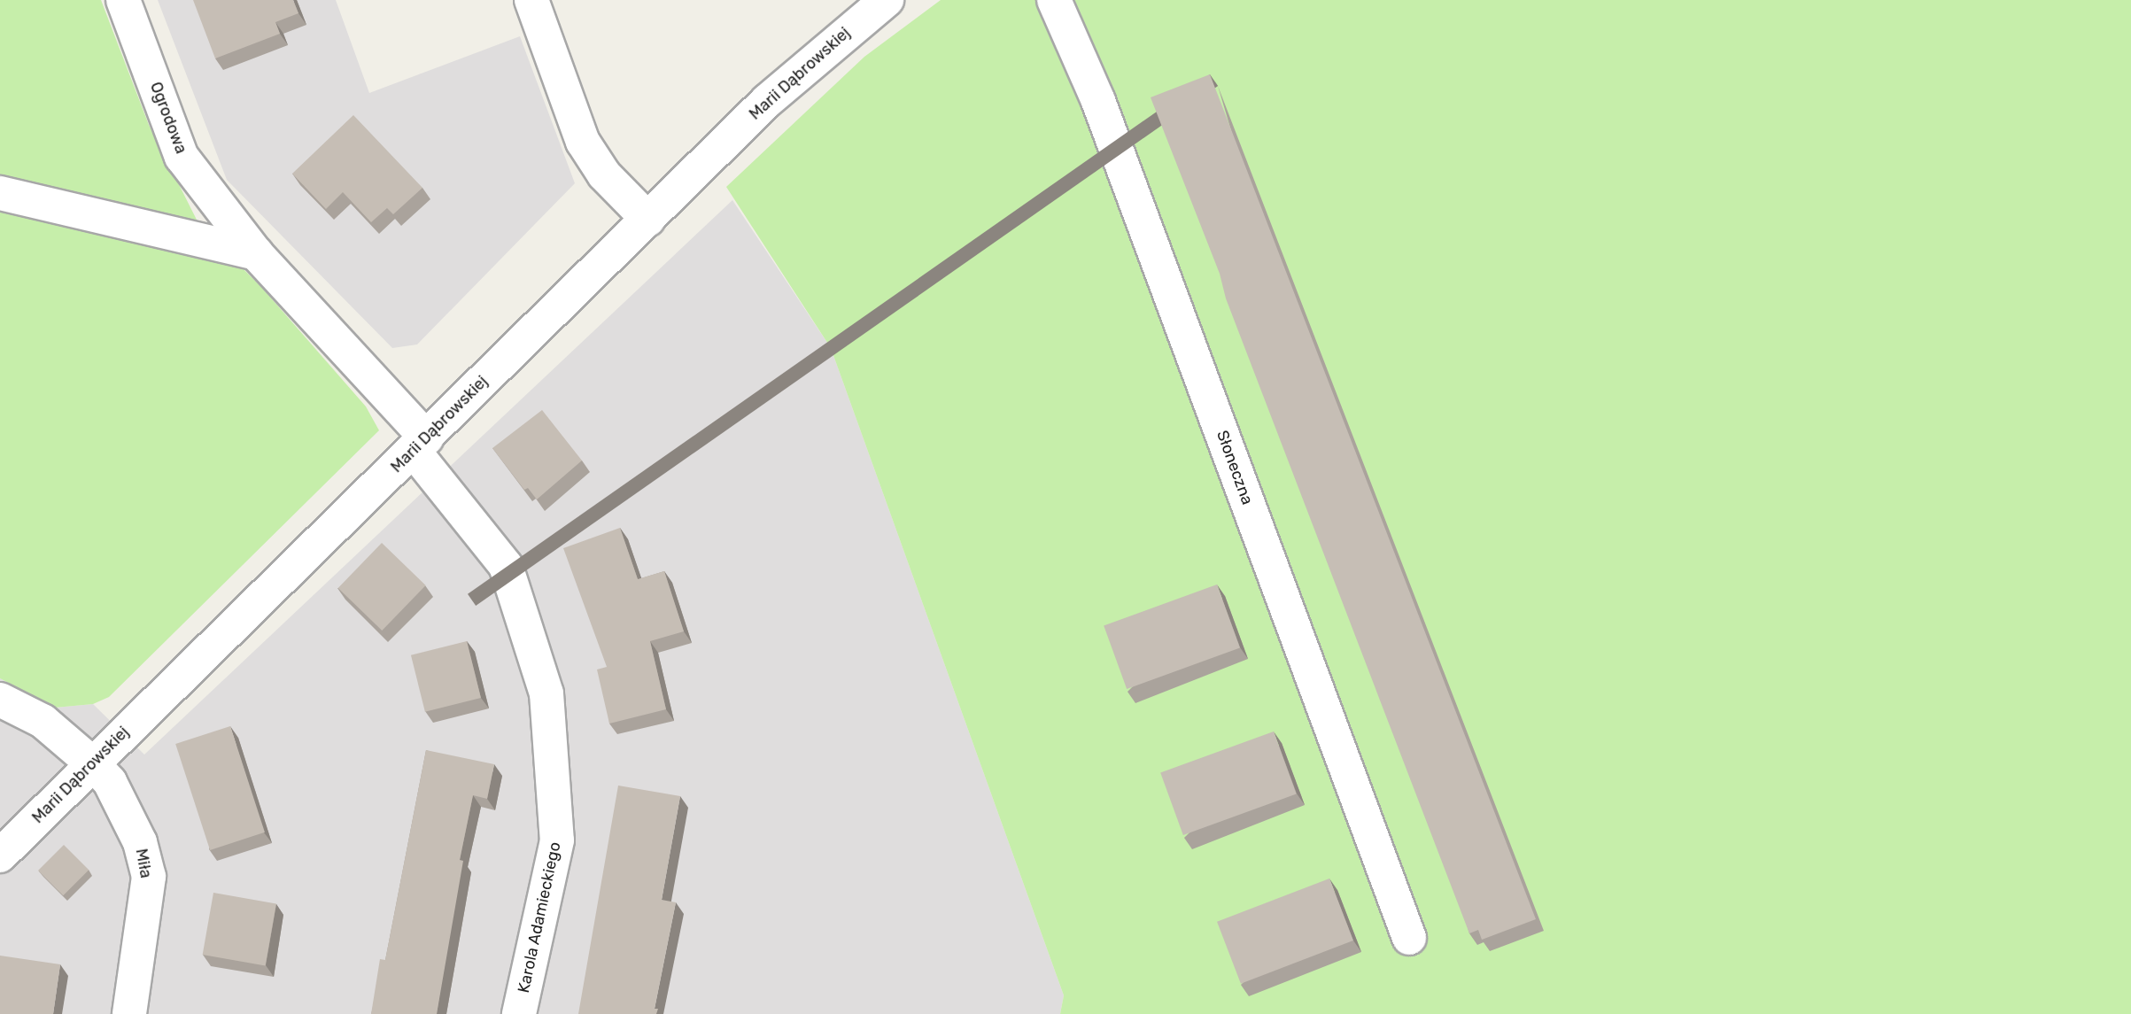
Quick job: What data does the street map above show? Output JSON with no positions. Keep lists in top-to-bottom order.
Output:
{
  "streets": {
    "street": [
      "Marii Dąbrowskiej",
      "Ogrodowa",
      "Słoneczna",
      "Miła",
      "Karola Adamieckiego"
    ]
  },
  "crossings": [
    ["Marii Dąbrowskiej", "Ogrodowa"],
    ["Marii Dąbrowskiej", "Miła"],
    ["Marii Dąbrowskiej", "Karola Adamieckiego"],
    ["Ogrodowa", "Karola Adamieckiego"]
  ]
}
